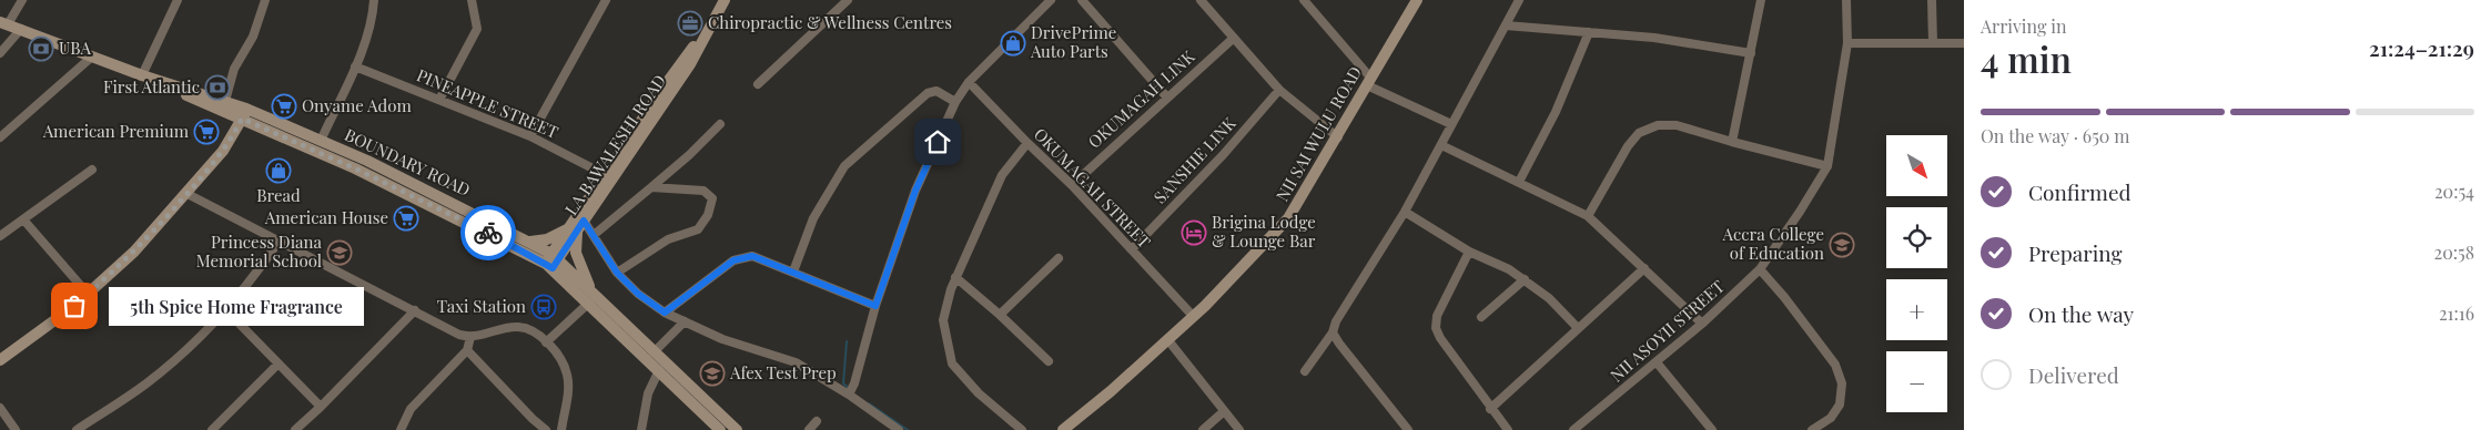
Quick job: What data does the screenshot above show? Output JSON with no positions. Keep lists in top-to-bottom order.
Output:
{
  "streets": {
    "main road": ["NII SAI WULU ROAD", "LA BAWALESHI ROAD", "BOUNDARY ROAD"],
    "street": [
      "OKUMAGAH LINK",
      "PINEAPPLE STREET",
      "SANSHIE LINK",
      "OKUMAGAH STREET",
      "NII ASOYII STREET"
    ]
  },
  "crossings": [
    ["OKUMAGAH LINK", "OKUMAGAH STREET"],
    ["PINEAPPLE STREET", "LA BAWALESHI ROAD"],
    ["NII SAI WULU ROAD", "OKUMAGAH STREET"],
    ["LA BAWALESHI ROAD", "BOUNDARY ROAD"],
    ["SANSHIE LINK", "OKUMAGAH STREET"]
  ],
  "places": {
    "office": ["Chiropractic & Wellness Centres"],
    "shop": ["DrivePrime Auto Parts", "Bread"],
    "bank": ["UBA", "First Atlantic"],
    "supermarket": ["Onyame Adom", "American Premium", "American House"],
    "hotel": ["Brigina Lodge & Lounge Bar"],
    "school or university": ["Accra College of Education", "Princess Diana Memorial School", "Afex Test Prep"],
    "other": ["5th Spice Home Fragrance"],
    "bus stop": ["Taxi Station"]
  },
  "north": "bottom right",
  "page": {
    "heading": ["4 min", "Arriving in", "21:24–21:29"],
    "bar": "On the way · 650 m",
    "map_buttons": ["+", "−"],
    "list": [
      ["Confirmed", "20:54"],
      ["Preparing", "20:58"],
      ["On the way", "21:16"],
      "Delivered"
    ],
    "bubble": "5th Spice Home Fragrance"
  }
}
